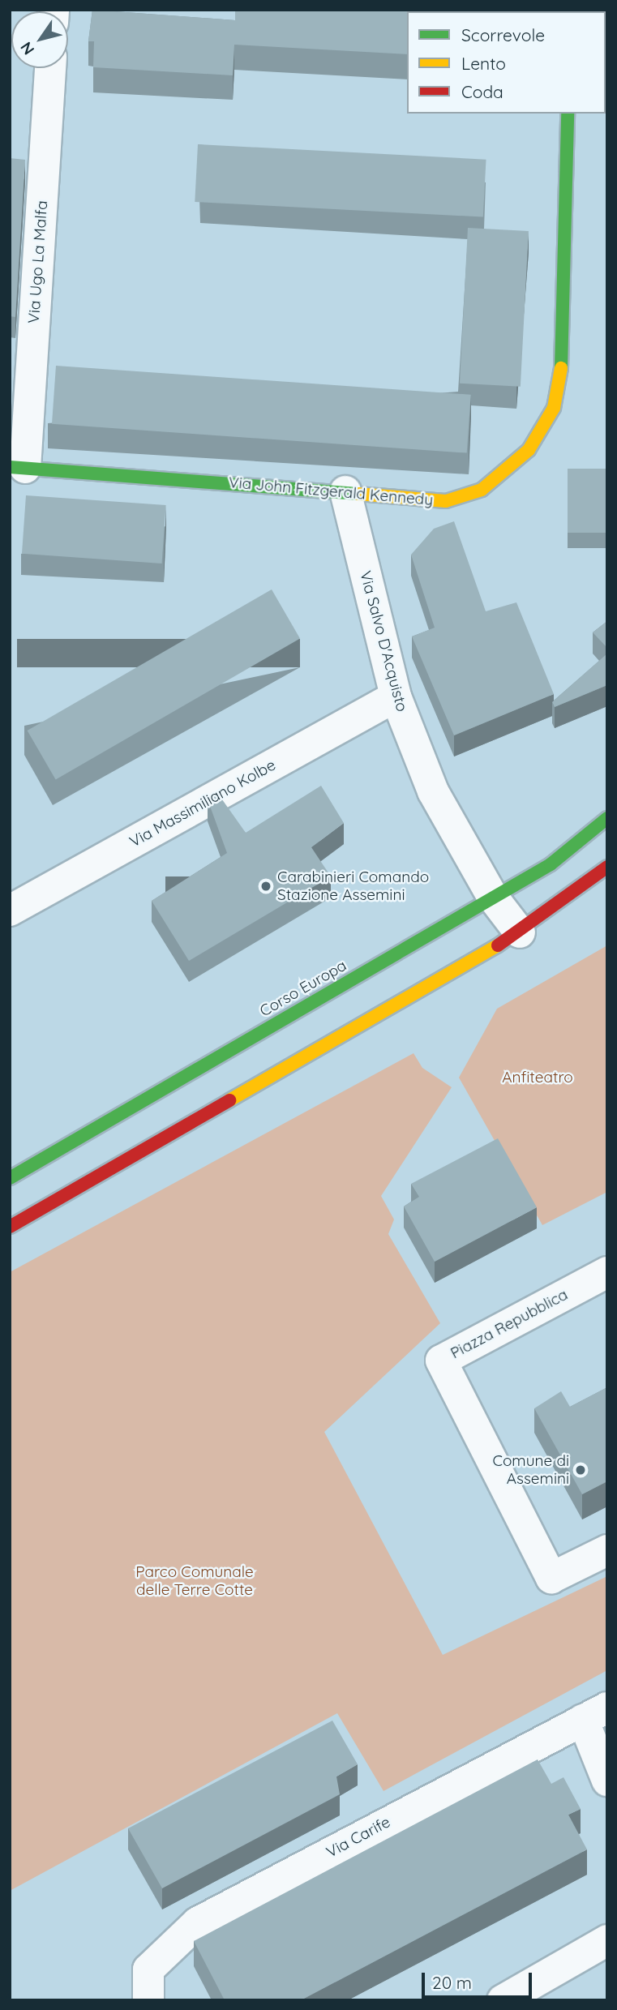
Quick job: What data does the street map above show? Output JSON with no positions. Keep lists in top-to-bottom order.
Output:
{
  "streets": {
    "street": [
      "Via Ugo La Malfa",
      "Via John Fitzgerald Kennedy",
      "Via Salvo D'Acquisto",
      "Via Massimiliano Kolbe",
      "Corso Europa",
      "Piazza Repubblica",
      "Via Carife"
    ]
  },
  "crossings": [
    ["Via Ugo La Malfa", "Via John Fitzgerald Kennedy"],
    ["Via John Fitzgerald Kennedy", "Via Salvo D'Acquisto"],
    ["Via Salvo D'Acquisto", "Via Massimiliano Kolbe"],
    ["Via Salvo D'Acquisto", "Corso Europa"]
  ],
  "parks": ["Anfiteatro", "Parco Comunale delle Terre Cotte"],
  "places": ["Carabinieri Comando Stazione Assemini", "Comune di Assemini"],
  "legend": ["Scorrevole", "Lento", "Coda"],
  "scale_bar": "20 m",
  "north": "bottom left"
}
